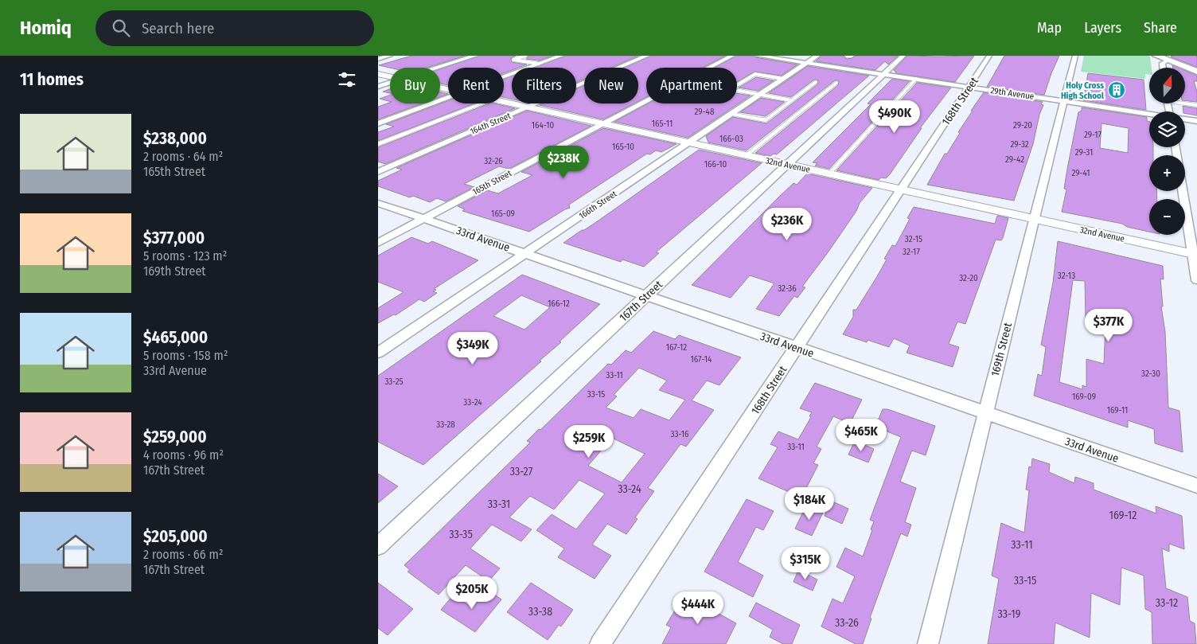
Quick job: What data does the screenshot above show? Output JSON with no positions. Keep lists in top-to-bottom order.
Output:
{
  "streets": {
    "street": [
      "29th Avenue",
      "168th Street",
      "164th Street",
      "32nd Avenue",
      "165th Street",
      "166th Street",
      "33rd Avenue",
      "167th Street",
      "169th Street"
    ]
  },
  "crossings": [
    ["29th Avenue", "168th Street"],
    ["29th Avenue", "166th Street"],
    ["29th Avenue", "167th Street"],
    ["29th Avenue", "169th Street"],
    ["168th Street", "32nd Avenue"],
    ["168th Street", "33rd Avenue"],
    ["164th Street", "32nd Avenue"],
    ["32nd Avenue", "165th Street"],
    ["32nd Avenue", "166th Street"],
    ["32nd Avenue", "167th Street"],
    ["32nd Avenue", "169th Street"],
    ["165th Street", "33rd Avenue"],
    ["166th Street", "33rd Avenue"],
    ["33rd Avenue", "167th Street"],
    ["33rd Avenue", "169th Street"]
  ],
  "places": {
    "building": ["Holy Cross High School"]
  },
  "house_numbers": [
    "29-48",
    "165-11",
    "164-10",
    "29-20",
    "29-17",
    "166-03",
    "29-32",
    "165-10",
    "29-31",
    "29-42",
    "32-26",
    "166-10",
    "29-41",
    "165-09",
    "32-15",
    "32-17",
    "32-13",
    "32-20",
    "32-36",
    "166-12",
    "167-12",
    "167-14",
    "32-30",
    "33-11",
    "33-25",
    "33-15",
    "169-09",
    "33-24",
    "169-11",
    "33-28",
    "33-16",
    "33-11",
    "33-27",
    "33-24",
    "33-31",
    "169-12",
    "33-35",
    "33-11",
    "33-15",
    "33-12",
    "33-38",
    "33-19",
    "33-26"
  ],
  "north": "top",
  "page": {
    "header": "Homiq",
    "search": "Search here",
    "nav": ["Map", "Layers", "Share"],
    "heading": "11 homes",
    "map_buttons": ["+", "−"],
    "chip": [
      "Buy",
      "Rent",
      "Filters",
      "New",
      "Apartment"
    ],
    "price": [
      "$490K",
      "$238K",
      "$236K",
      "$377K",
      "$349K",
      "$465K",
      "$259K",
      "$184K",
      "$315K",
      "$205K",
      "$444K"
    ],
    "list": [
      {
        "name": "$238,000",
        "note": "2 rooms · 64 m² · 165th Street"
      },
      {
        "name": "$377,000",
        "note": "5 rooms · 123 m² · 169th Street"
      },
      {
        "name": "$465,000",
        "note": "5 rooms · 158 m² · 33rd Avenue"
      },
      {
        "name": "$259,000",
        "note": "4 rooms · 96 m² · 167th Street"
      },
      {
        "name": "$205,000",
        "note": "2 rooms · 66 m² · 167th Street"
      }
    ]
  }
}
